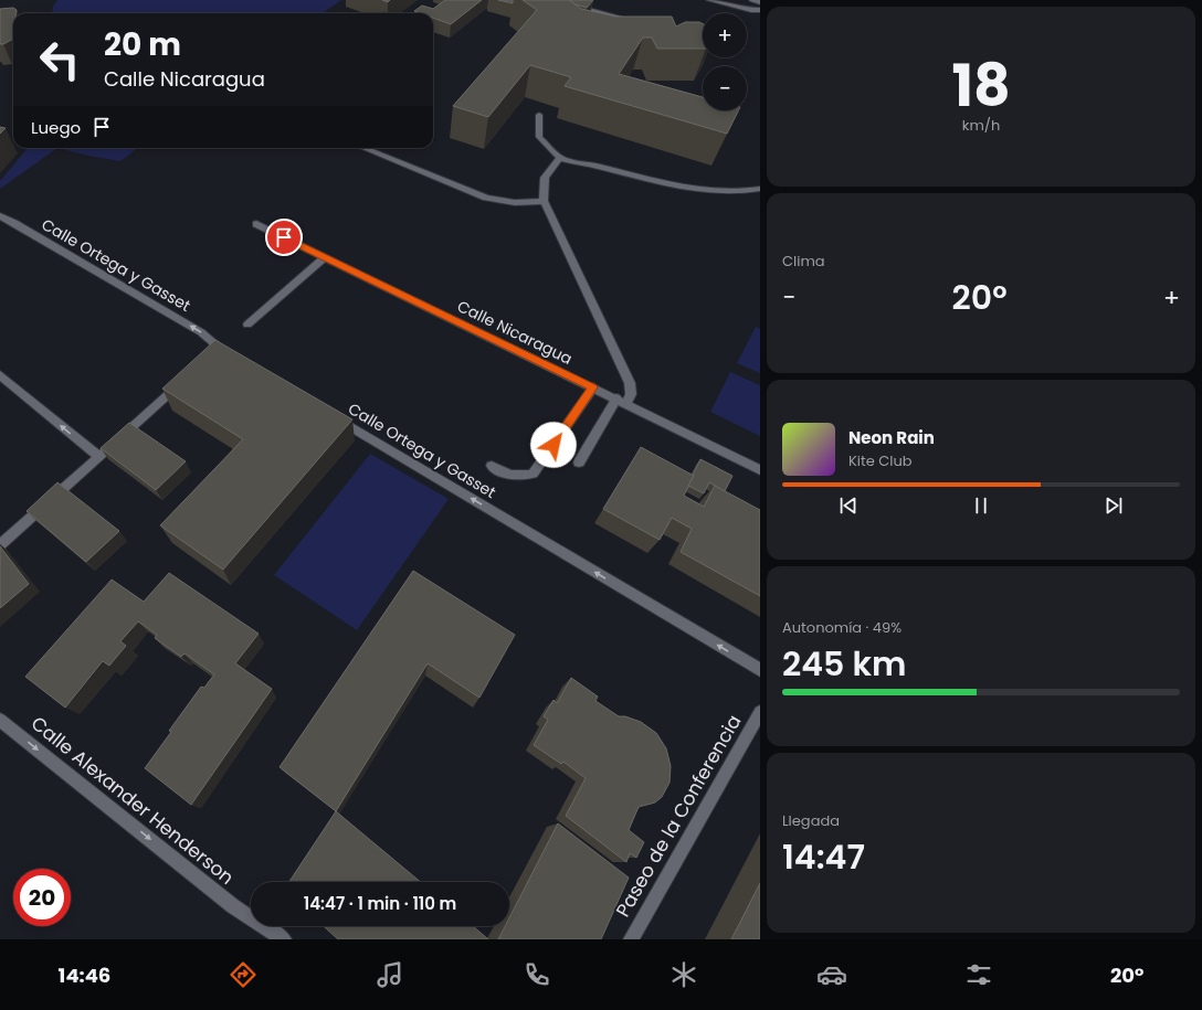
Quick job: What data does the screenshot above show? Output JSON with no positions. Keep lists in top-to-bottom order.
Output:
{
  "streets": {
    "street": [
      "Calle Ortega y Gasset",
      "Calle Nicaragua",
      "Calle Alexander Henderson",
      "Paseo de la Conferencia"
    ]
  },
  "one_way": ["Calle Ortega y Gasset", "Calle Alexander Henderson"],
  "page": {
    "tile": [
      ["18", "km/h"],
      "Clima",
      ["Autonomía · 49%", "245 km"],
      ["Llegada", "14:47"]
    ],
    "map_buttons": ["+", "−"],
    "turn": ["20 m", "Calle Nicaragua"],
    "then": "Luego",
    "heat": ["−", "20°", "+"],
    "song": ["Neon Rain", "Kite Club"],
    "limit": "20",
    "trip": "14:47 · 1 min · 110 m",
    "tabs": ["14:46", "20°"]
  }
}
